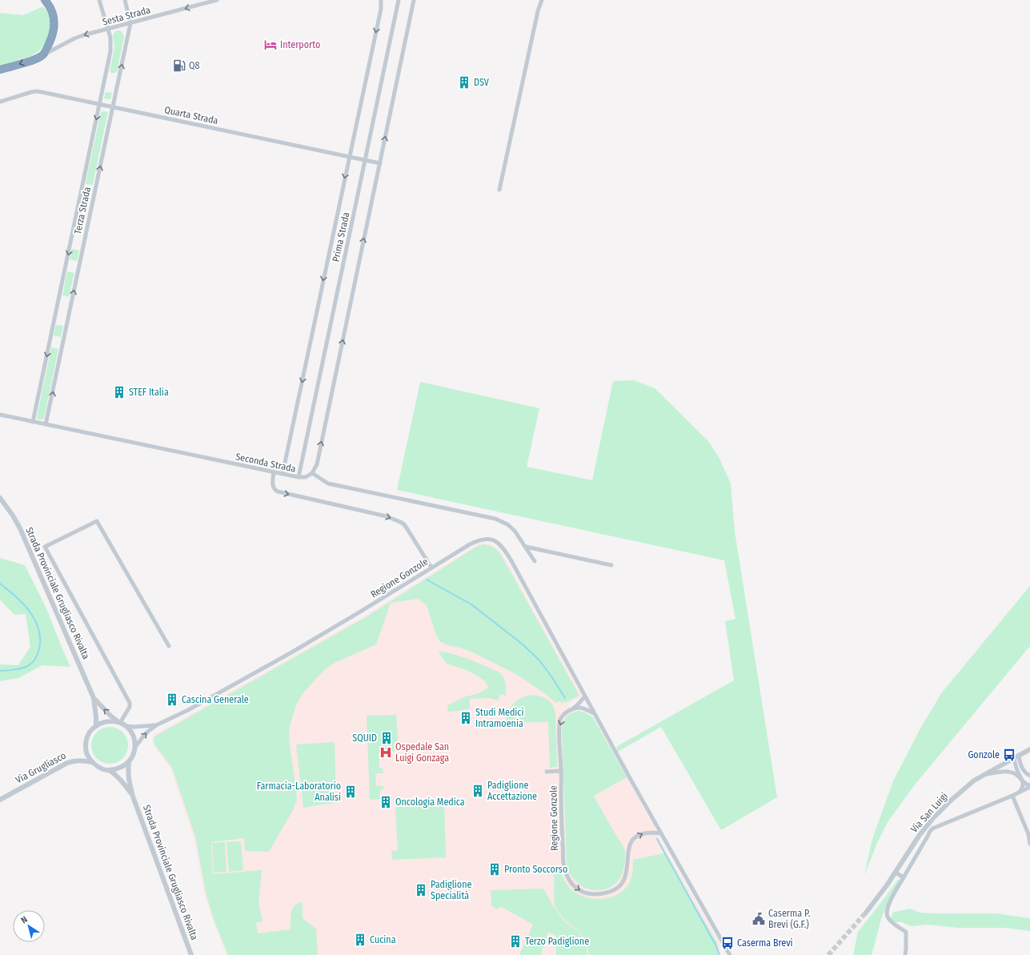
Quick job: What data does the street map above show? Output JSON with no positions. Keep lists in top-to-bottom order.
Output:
{
  "streets": {
    "street": [
      "Sesta Strada",
      "Quarta Strada",
      "Terza Strada",
      "Prima Strada",
      "Seconda Strada",
      "Regione Gonzole",
      "Strada Provinciale Grugliasco Rivalta",
      "Via Grugliasco",
      "Via San Luigi"
    ]
  },
  "crossings": [
    ["Sesta Strada", "Terza Strada"],
    ["Quarta Strada", "Terza Strada"],
    ["Quarta Strada", "Prima Strada"],
    ["Terza Strada", "Seconda Strada"],
    ["Prima Strada", "Seconda Strada"],
    ["Regione Gonzole", "Via Grugliasco"]
  ],
  "one_way": ["Sesta Strada"],
  "places": {
    "hotel": ["Interporto"],
    "fuel station": ["Q8"],
    "building": [
      "DSV",
      "STEF Italia",
      "Cascina Generale",
      "Studi Medici Intramoenia",
      "SQUID",
      "Padiglione Accettazione",
      "Farmacia-Laboratorio Analisi",
      "Oncologia Medica",
      "Pronto Soccorso",
      "Padiglione Specialità",
      "Cucina",
      "Terzo Padiglione"
    ],
    "hospital": ["Ospedale San Luigi Gonzaga"],
    "bus stop": ["Gonzole", "Caserma Brevi"],
    "public building": ["Caserma P. Brevi (G.F.)"]
  },
  "north": "top left"
}
